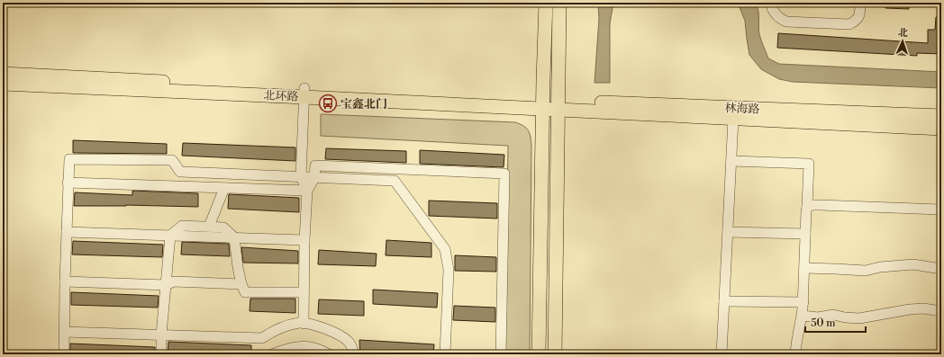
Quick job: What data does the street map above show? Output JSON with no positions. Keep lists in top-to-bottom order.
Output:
{
  "streets": {
    "main road": ["北环路", "林海路"]
  },
  "crossings": [
    ["北环路", "林海路"]
  ],
  "places": {
    "bus stop": ["宝鑫北门"]
  },
  "scale_bar": "50 m",
  "north": "top"
}
